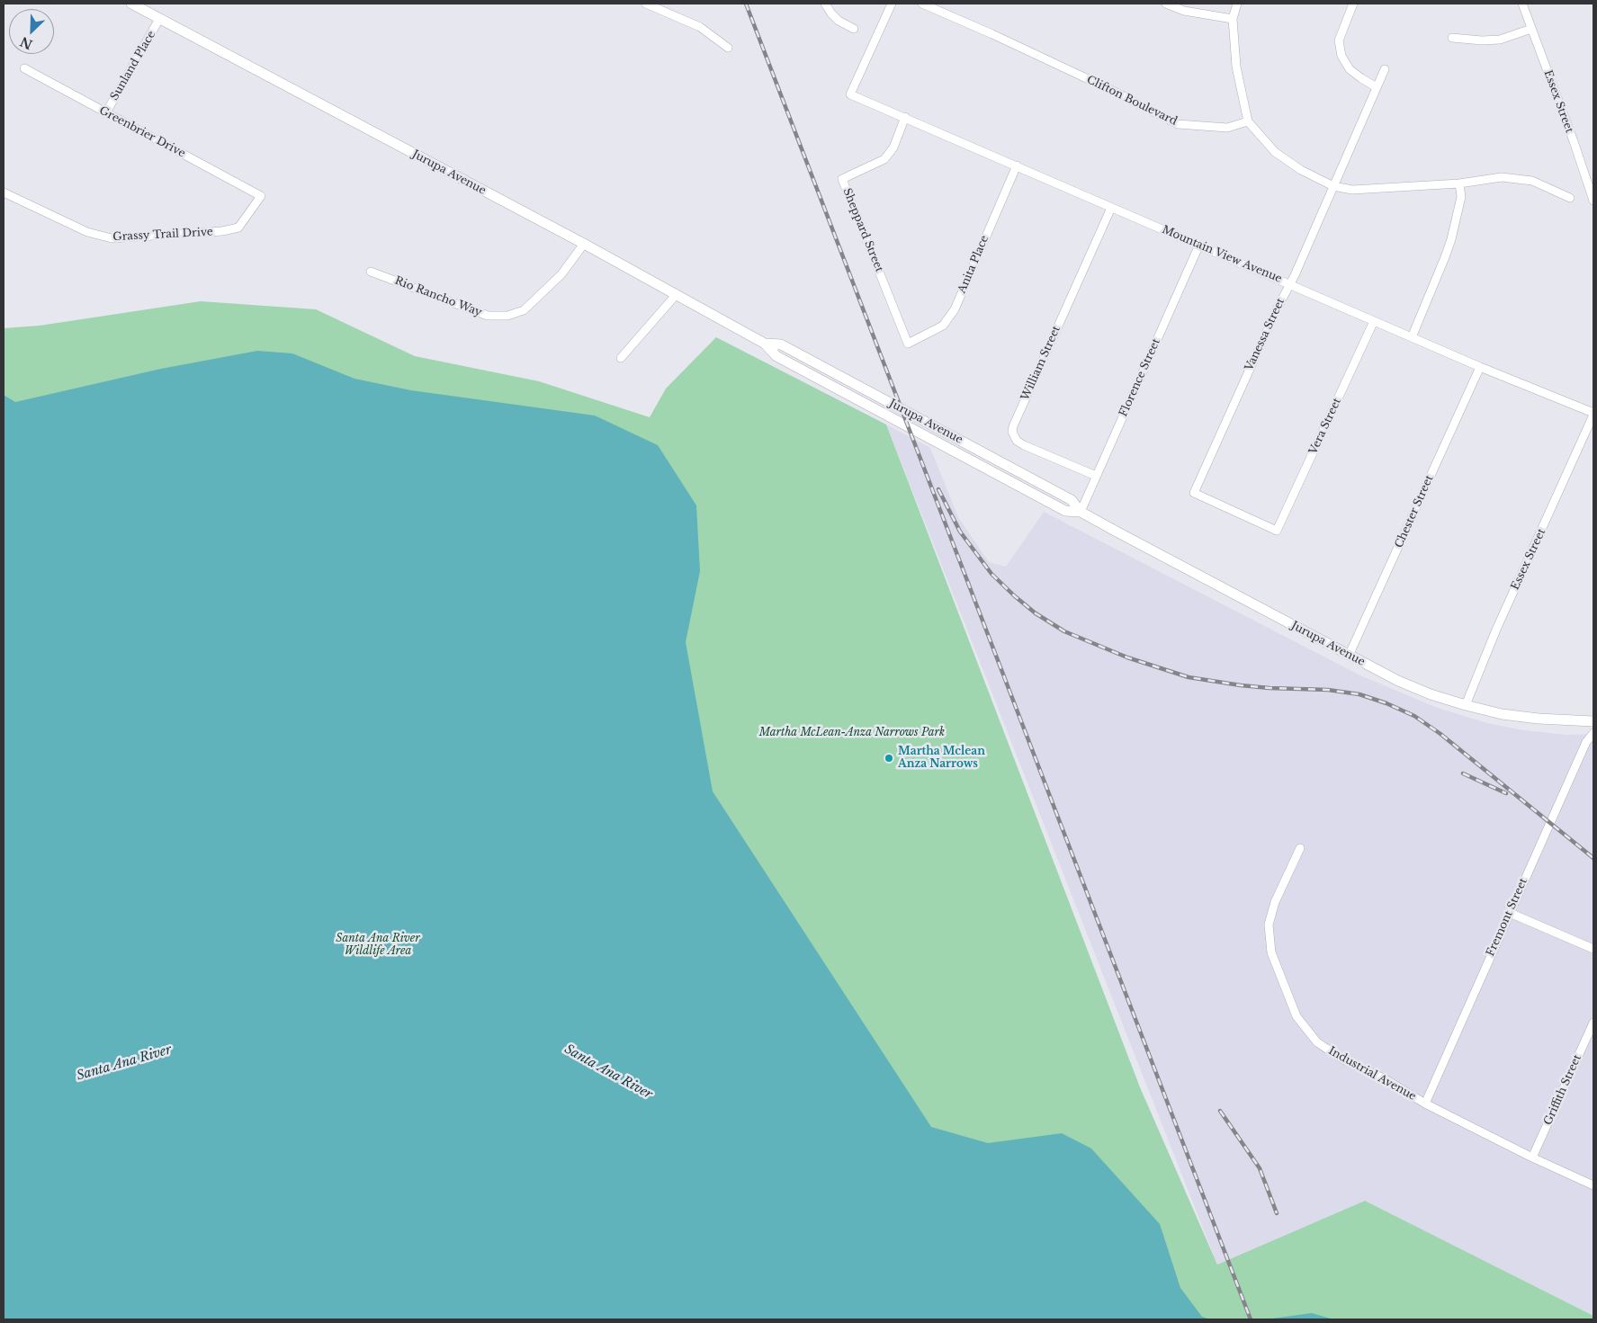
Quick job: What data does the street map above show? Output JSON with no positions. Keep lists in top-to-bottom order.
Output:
{
  "streets": {
    "main road": ["Jurupa Avenue"],
    "street": [
      "Sunland Place",
      "Clifton Boulevard",
      "Essex Street",
      "Greenbrier Drive",
      "Sheppard Street",
      "Grassy Trail Drive",
      "Mountain View Avenue",
      "Anita Place",
      "Rio Rancho Way",
      "Vanessa Street",
      "William Street",
      "Florence Street",
      "Vera Street",
      "Chester Street",
      "Fremont Street",
      "Industrial Avenue",
      "Griffith Street"
    ]
  },
  "crossings": [
    ["Sunland Place", "Greenbrier Drive"],
    ["Sunland Place", "Jurupa Avenue"],
    ["Essex Street", "Jurupa Avenue"],
    ["Essex Street", "Mountain View Avenue"],
    ["Greenbrier Drive", "Grassy Trail Drive"],
    ["Jurupa Avenue", "Rio Rancho Way"],
    ["Jurupa Avenue", "Florence Street"],
    ["Jurupa Avenue", "Chester Street"],
    ["Sheppard Street", "Mountain View Avenue"],
    ["Sheppard Street", "Anita Place"],
    ["Mountain View Avenue", "Anita Place"],
    ["Mountain View Avenue", "Vanessa Street"],
    ["Mountain View Avenue", "William Street"],
    ["Mountain View Avenue", "Florence Street"],
    ["Mountain View Avenue", "Vera Street"],
    ["Mountain View Avenue", "Chester Street"],
    ["Vanessa Street", "Vera Street"],
    ["William Street", "Florence Street"],
    ["Fremont Street", "Industrial Avenue"],
    ["Industrial Avenue", "Griffith Street"]
  ],
  "water": ["Santa Ana River"],
  "parks": ["Martha McLean-Anza Narrows Park", "Santa Ana River Wildlife Area"],
  "places": ["Martha Mclean Anza Narrows"],
  "north": "bottom left"
}
